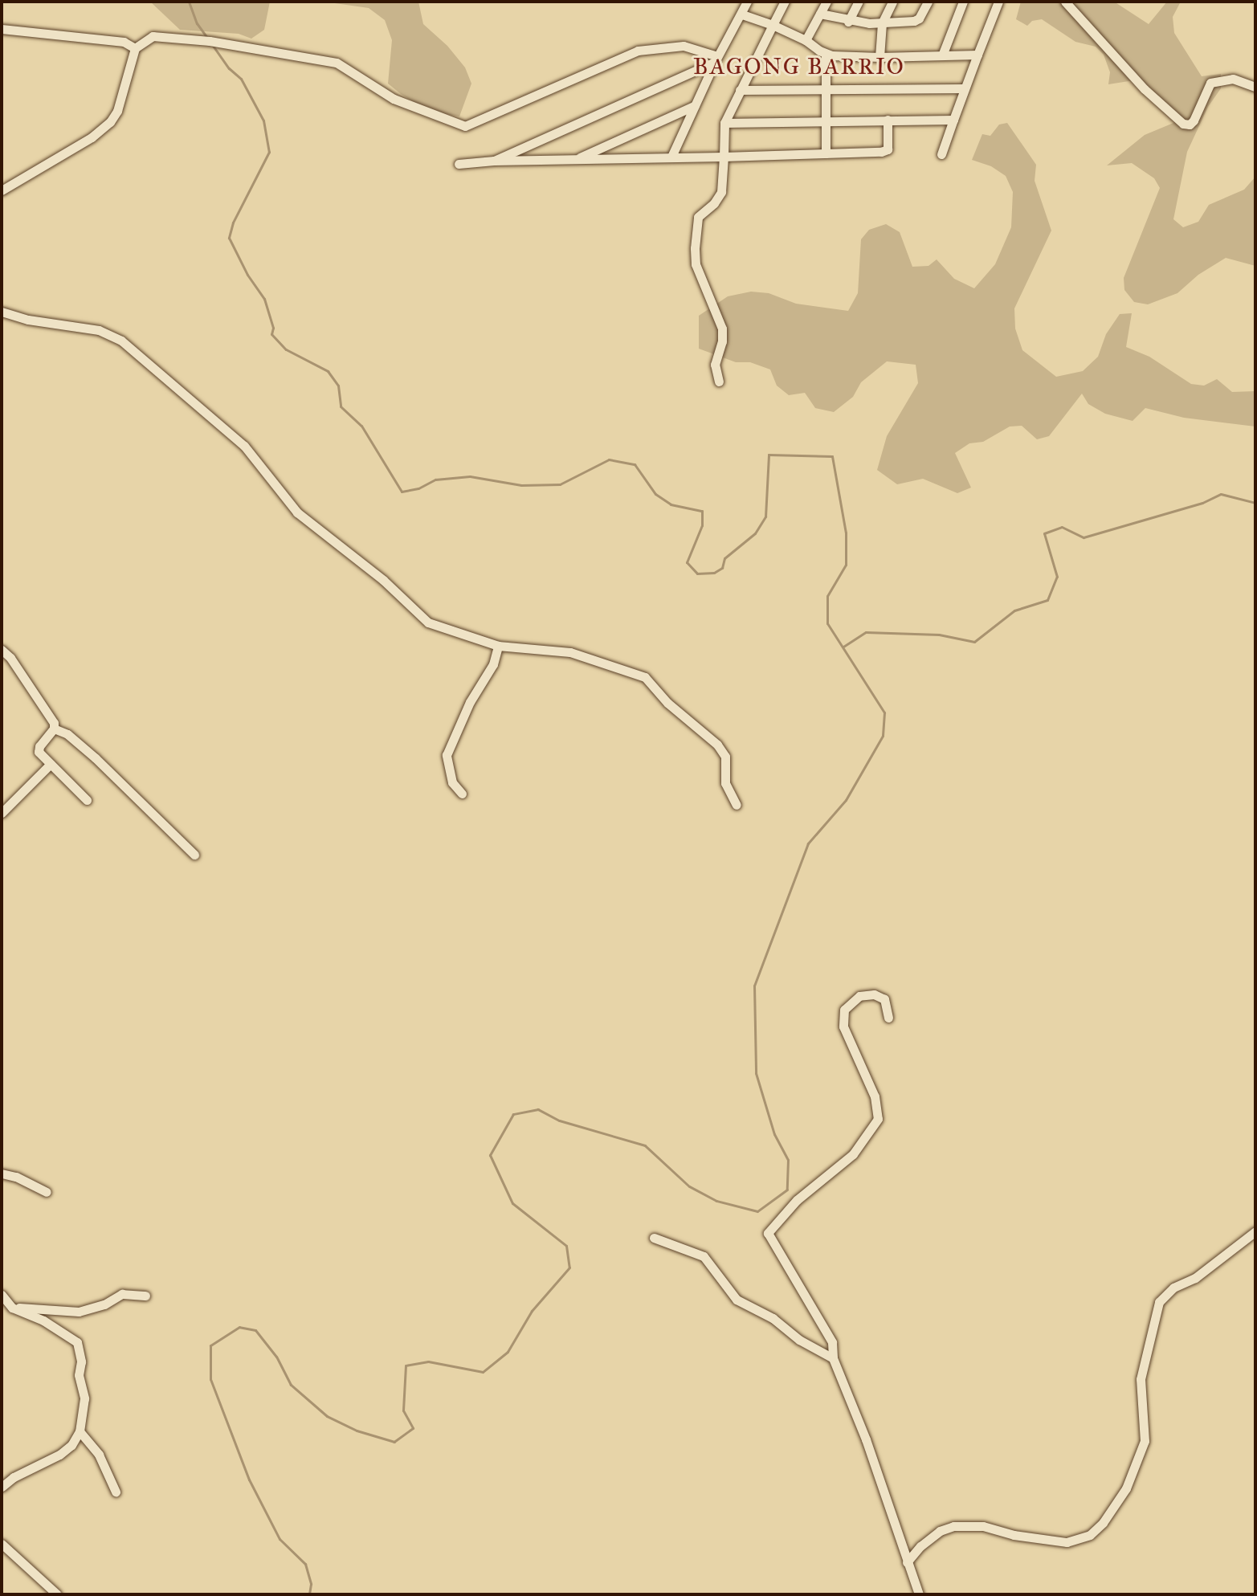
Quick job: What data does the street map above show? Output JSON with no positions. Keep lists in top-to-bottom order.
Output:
{
  "districts": ["BAGONG BARRIO"]
}
